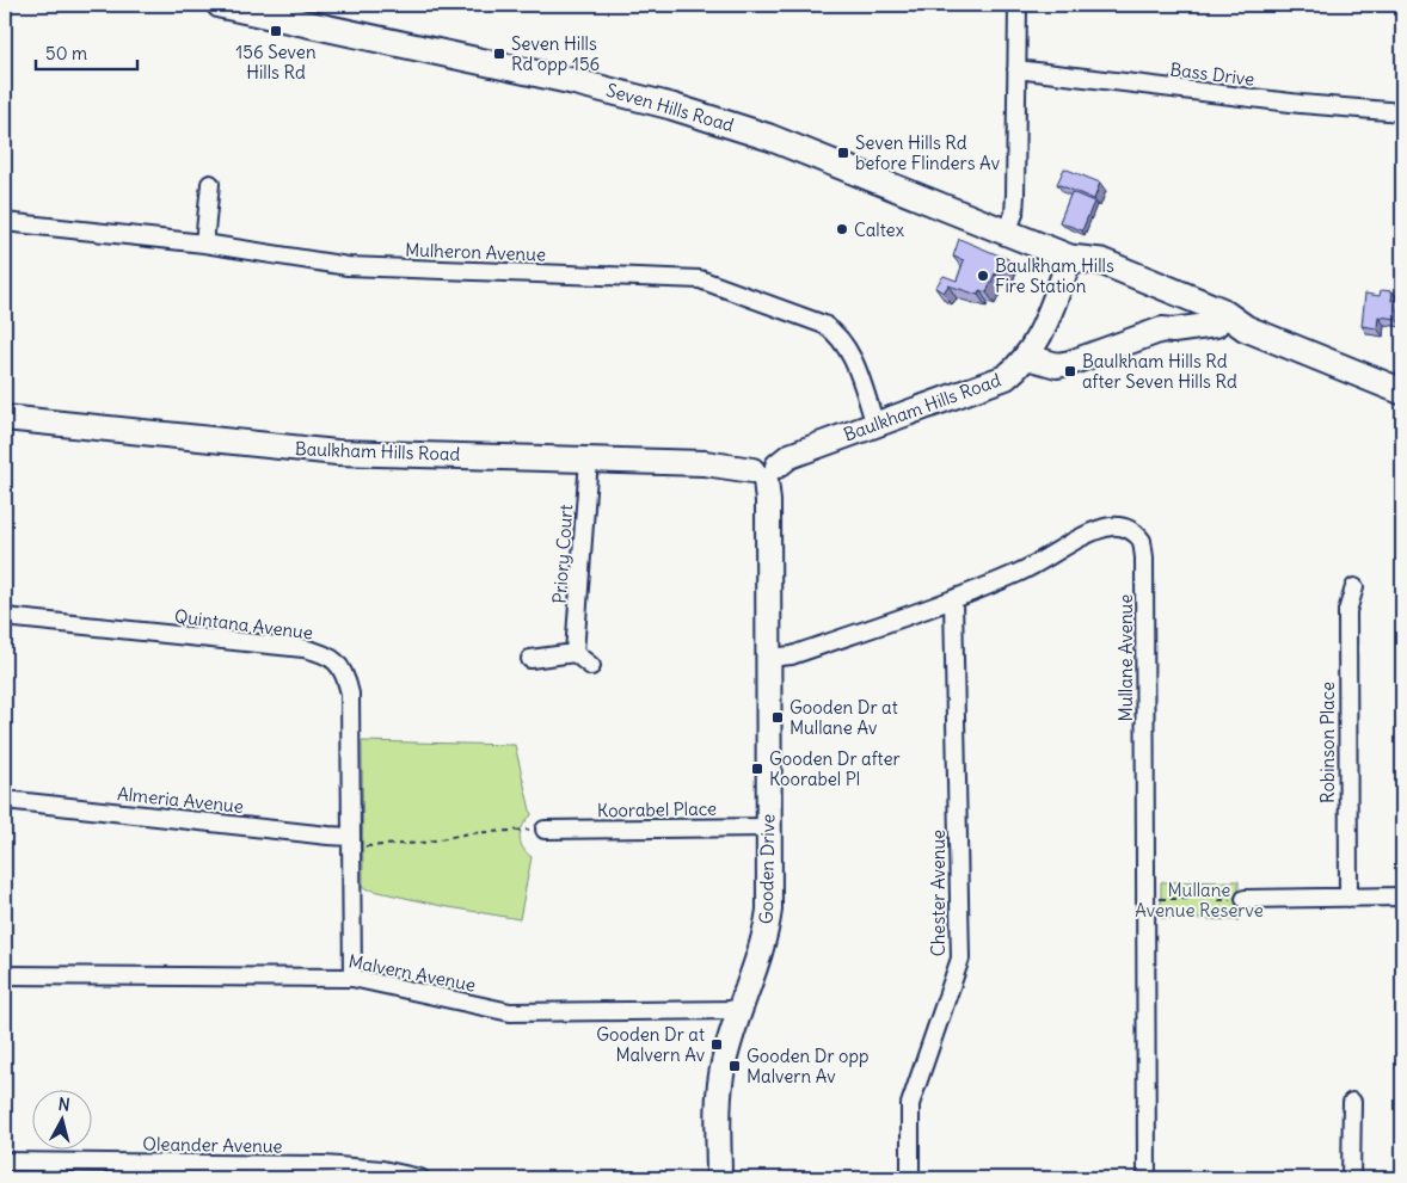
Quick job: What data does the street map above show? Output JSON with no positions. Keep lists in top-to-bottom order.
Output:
{
  "streets": {
    "main road": ["Seven Hills Road"],
    "street": [
      "Bass Drive",
      "Mulheron Avenue",
      "Baulkham Hills Road",
      "Priory Court",
      "Quintana Avenue",
      "Mullane Avenue",
      "Robinson Place",
      "Almeria Avenue",
      "Koorabel Place",
      "Gooden Drive",
      "Chester Avenue",
      "Malvern Avenue",
      "Oleander Avenue"
    ]
  },
  "crossings": [
    ["Seven Hills Road", "Baulkham Hills Road"],
    ["Mulheron Avenue", "Baulkham Hills Road"],
    ["Baulkham Hills Road", "Priory Court"],
    ["Baulkham Hills Road", "Gooden Drive"],
    ["Quintana Avenue", "Almeria Avenue"],
    ["Quintana Avenue", "Malvern Avenue"],
    ["Mullane Avenue", "Gooden Drive"],
    ["Mullane Avenue", "Chester Avenue"],
    ["Koorabel Place", "Gooden Drive"],
    ["Gooden Drive", "Malvern Avenue"]
  ],
  "parks": ["Mullane Avenue Reserve"],
  "places": {
    "transit": [
      "156 Seven Hills Rd",
      "Seven Hills Rd opp 156",
      "Seven Hills Rd before Flinders Av",
      "Baulkham Hills Rd after Seven Hills Rd",
      "Gooden Dr at Mullane Av",
      "Gooden Dr after Koorabel Pl",
      "Gooden Dr at Malvern Av",
      "Gooden Dr opp Malvern Av"
    ],
    "other": ["Caltex", "Baulkham Hills Fire Station"]
  },
  "scale_bar": "50 m",
  "north": "top"
}
